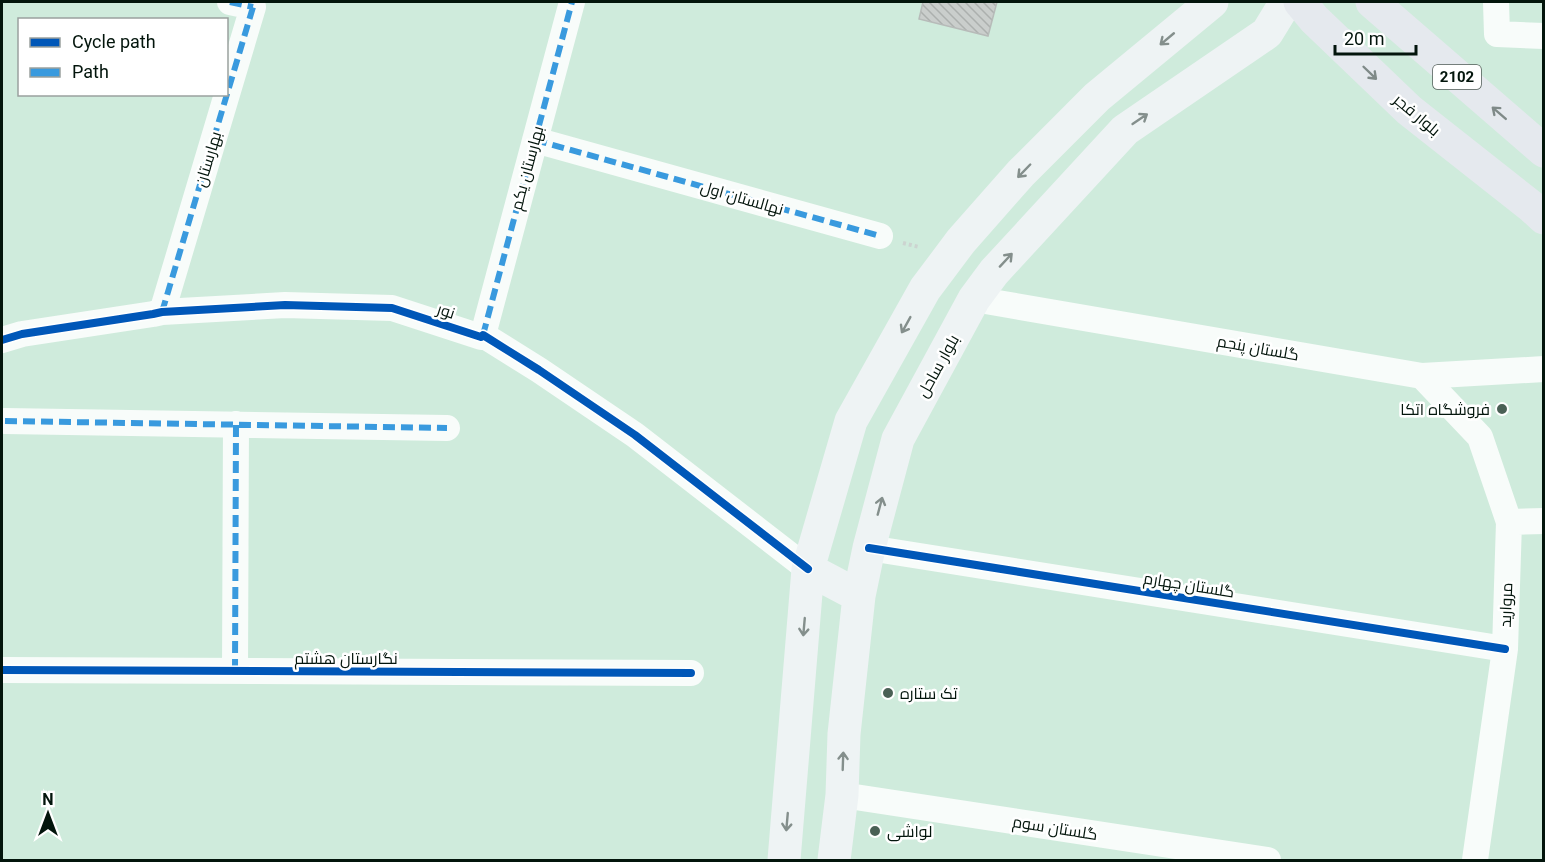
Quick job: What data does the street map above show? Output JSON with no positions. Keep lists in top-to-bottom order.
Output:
{
  "streets": {
    "main road": ["2102", "بلوار فجر", "بلوار ساحل"],
    "street": [
      "بهارستان",
      "بهارستان یکم",
      "نهالستان اول",
      "نور",
      "گلستان پنجم",
      "گلستان چهارم",
      "مروارید",
      "نگارستان هشتم",
      "گلستان سوم"
    ]
  },
  "crossings": [
    ["بهارستان", "نور"],
    ["بهارستان یکم", "نهالستان اول"],
    ["بهارستان یکم", "نور"],
    ["گلستان پنجم", "بلوار ساحل"],
    ["گلستان پنجم", "مروارید"],
    ["بلوار ساحل", "گلستان چهارم"],
    ["بلوار ساحل", "گلستان سوم"],
    ["گلستان چهارم", "مروارید"]
  ],
  "places": ["فروشگاه اتکا", "تک ستاره", "لواشی"],
  "legend": ["Cycle path", "Path"],
  "scale_bar": "20 m",
  "north": "top"
}
